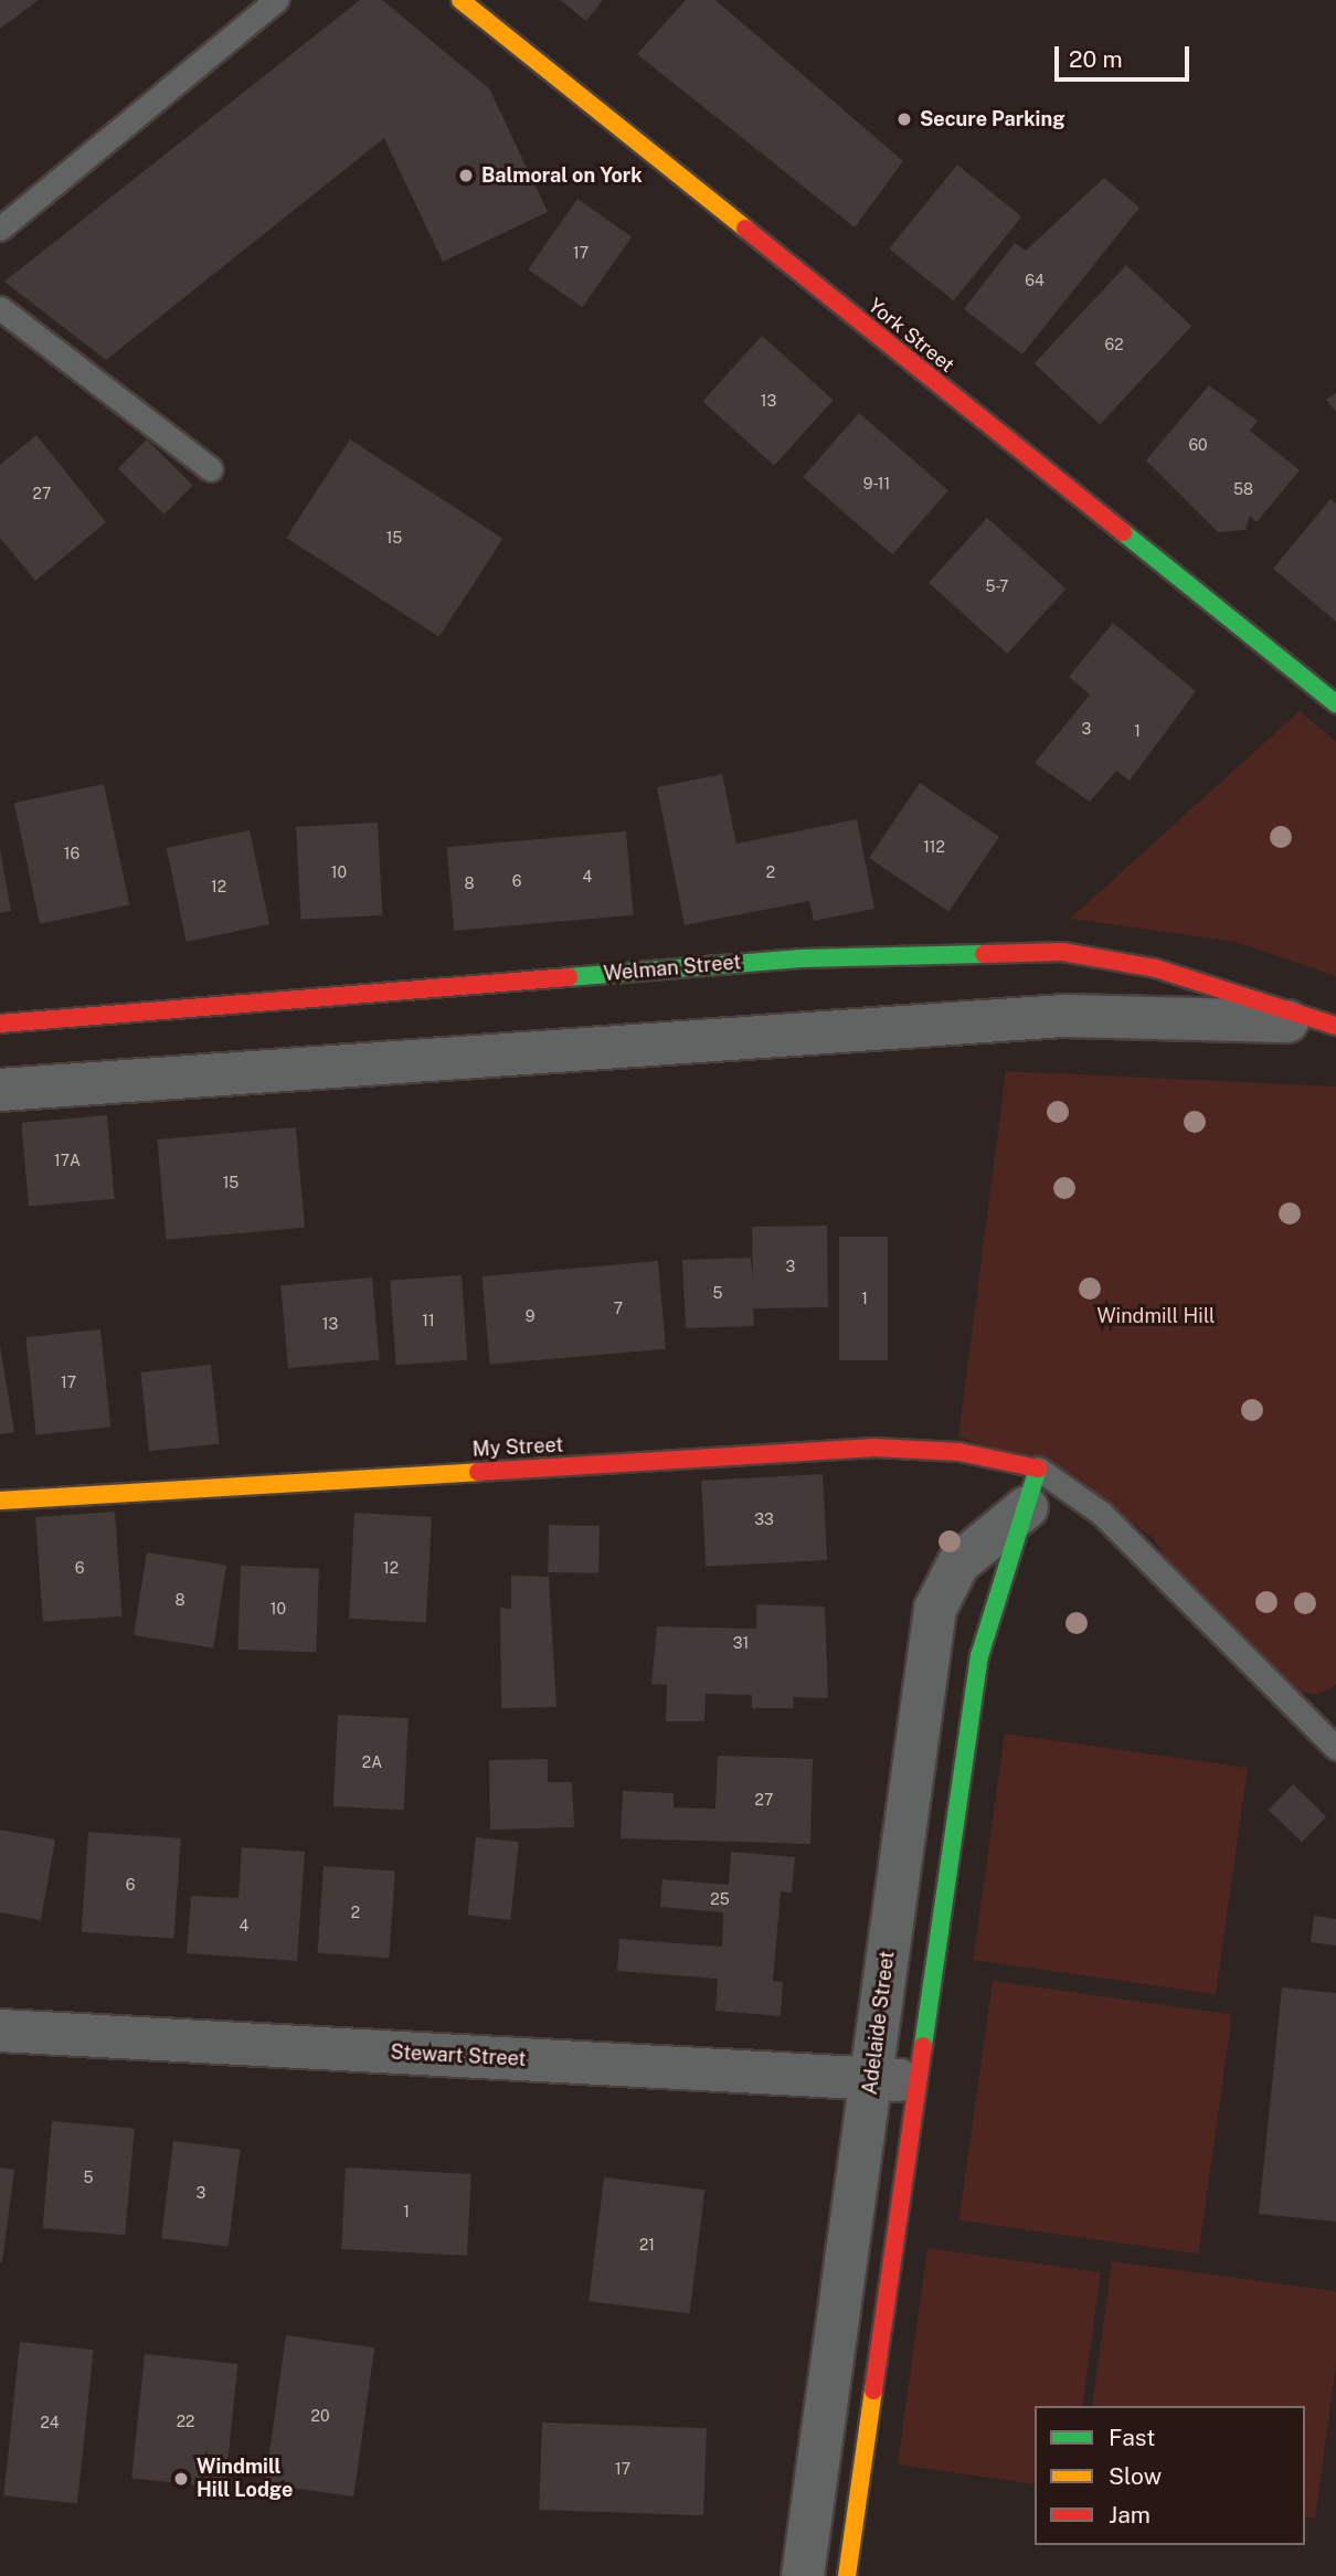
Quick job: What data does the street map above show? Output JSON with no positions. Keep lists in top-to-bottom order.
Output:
{
  "streets": {
    "street": [
      "York Street",
      "Welman Street",
      "My Street",
      "Adelaide Street",
      "Stewart Street"
    ]
  },
  "crossings": [
    ["My Street", "Adelaide Street"],
    ["Adelaide Street", "Stewart Street"]
  ],
  "parks": ["Windmill Hill"],
  "places": ["Secure Parking", "Balmoral on York", "Windmill Hill Lodge"],
  "house_numbers": [
    "17",
    "64",
    "62",
    "13",
    "60",
    "9-11",
    "58",
    "27",
    "15",
    "5-7",
    "3",
    "1",
    "112",
    "16",
    "10",
    "2",
    "4",
    "6",
    "8",
    "12",
    "17A",
    "15",
    "3",
    "5",
    "1",
    "7",
    "9",
    "11",
    "13",
    "17",
    "33",
    "6",
    "12",
    "8",
    "10",
    "31",
    "2A",
    "27",
    "6",
    "25",
    "2",
    "4",
    "5",
    "3",
    "1",
    "21",
    "20",
    "22",
    "24",
    "17"
  ],
  "legend": ["Fast", "Slow", "Jam"],
  "scale_bar": "20 m"
}
